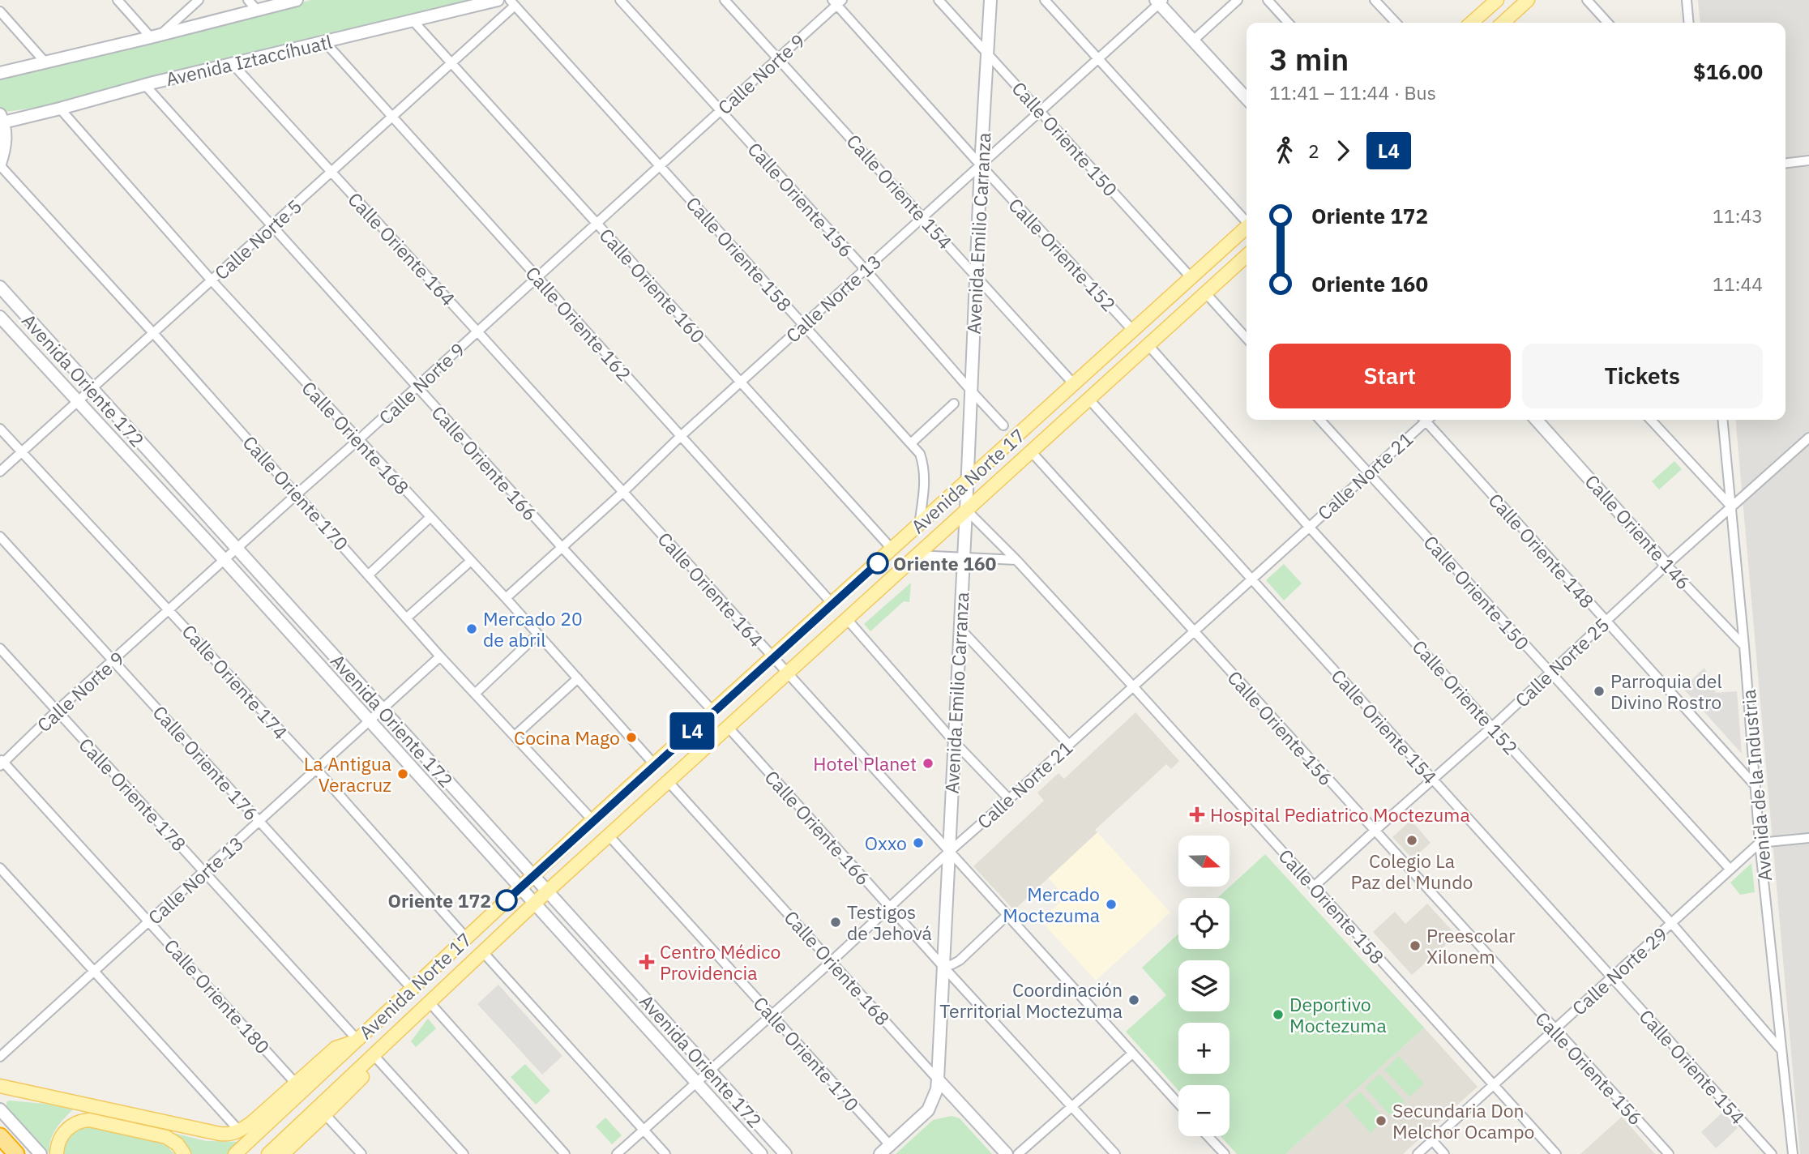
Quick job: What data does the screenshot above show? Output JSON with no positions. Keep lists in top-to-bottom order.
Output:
{
  "streets": {
    "main road": ["Avenida Norte 17"],
    "street": [
      "Avenida Iztaccíhuatl",
      "Calle Norte 9",
      "Calle Oriente 150",
      "Calle Oriente 154",
      "Calle Oriente 156",
      "Avenida Emilio Carranza",
      "Calle Norte 5",
      "Calle Oriente 164",
      "Calle Oriente 158",
      "Calle Oriente 152",
      "Calle Oriente 160",
      "Calle Norte 13",
      "Calle Oriente 162",
      "Avenida Oriente 172",
      "Calle Oriente 168",
      "Calle Oriente 166",
      "Calle Norte 21",
      "Calle Oriente 170",
      "Calle Oriente 146",
      "Calle Oriente 148",
      "Calle Norte 25",
      "Calle Oriente 174",
      "Calle Oriente 176",
      "Avenida de la Industria",
      "Calle Oriente 178",
      "Calle Norte 29",
      "Calle Oriente 180"
    ]
  },
  "crossings": [
    ["Avenida Iztaccíhuatl", "Calle Oriente 164"],
    ["Avenida Iztaccíhuatl", "Calle Oriente 160"],
    ["Avenida Iztaccíhuatl", "Calle Oriente 162"],
    ["Avenida Iztaccíhuatl", "Calle Oriente 168"],
    ["Avenida Iztaccíhuatl", "Calle Oriente 166"],
    ["Calle Norte 9", "Calle Oriente 154"],
    ["Calle Norte 9", "Calle Oriente 156"],
    ["Calle Norte 9", "Calle Oriente 164"],
    ["Calle Norte 9", "Calle Oriente 158"],
    ["Calle Norte 9", "Calle Oriente 152"],
    ["Calle Norte 9", "Calle Oriente 160"],
    ["Calle Norte 9", "Calle Oriente 162"],
    ["Calle Norte 9", "Avenida Oriente 172"],
    ["Calle Norte 9", "Calle Oriente 168"],
    ["Calle Norte 9", "Calle Oriente 166"],
    ["Calle Norte 9", "Calle Oriente 170"],
    ["Calle Norte 9", "Calle Oriente 174"],
    ["Calle Norte 9", "Calle Oriente 176"],
    ["Calle Norte 9", "Calle Oriente 178"],
    ["Calle Norte 9", "Calle Oriente 180"],
    ["Calle Oriente 150", "Avenida Emilio Carranza"],
    ["Calle Oriente 150", "Calle Norte 13"],
    ["Calle Oriente 150", "Calle Norte 21"],
    ["Calle Oriente 150", "Avenida Norte 17"],
    ["Calle Oriente 150", "Calle Norte 25"],
    ["Calle Oriente 150", "Calle Norte 29"],
    ["Calle Oriente 154", "Avenida Emilio Carranza"],
    ["Calle Oriente 154", "Calle Norte 13"],
    ["Calle Oriente 154", "Calle Norte 21"],
    ["Calle Oriente 154", "Avenida Norte 17"],
    ["Calle Oriente 154", "Calle Norte 25"],
    ["Calle Oriente 154", "Calle Norte 29"],
    ["Calle Oriente 156", "Avenida Emilio Carranza"],
    ["Calle Oriente 156", "Calle Norte 13"],
    ["Calle Oriente 156", "Calle Norte 21"],
    ["Calle Oriente 156", "Avenida Norte 17"],
    ["Calle Oriente 156", "Calle Norte 25"],
    ["Calle Oriente 156", "Calle Norte 29"],
    ["Avenida Emilio Carranza", "Calle Oriente 164"],
    ["Avenida Emilio Carranza", "Calle Oriente 158"],
    ["Avenida Emilio Carranza", "Calle Oriente 152"],
    ["Avenida Emilio Carranza", "Calle Norte 13"],
    ["Avenida Emilio Carranza", "Calle Oriente 168"],
    ["Avenida Emilio Carranza", "Calle Oriente 166"],
    ["Avenida Emilio Carranza", "Calle Norte 21"],
    ["Avenida Emilio Carranza", "Avenida Norte 17"],
    ["Calle Norte 5", "Calle Oriente 164"],
    ["Calle Norte 5", "Calle Oriente 158"],
    ["Calle Norte 5", "Calle Oriente 160"],
    ["Calle Norte 5", "Calle Oriente 162"],
    ["Calle Norte 5", "Avenida Oriente 172"],
    ["Calle Norte 5", "Calle Oriente 168"],
    ["Calle Norte 5", "Calle Oriente 166"],
    ["Calle Norte 5", "Calle Oriente 170"],
    ["Calle Norte 5", "Calle Oriente 174"],
    ["Calle Oriente 164", "Calle Norte 13"],
    ["Calle Oriente 164", "Calle Norte 21"],
    ["Calle Oriente 164", "Avenida Norte 17"],
    ["Calle Oriente 158", "Calle Norte 13"],
    ["Calle Oriente 158", "Calle Norte 21"],
    ["Calle Oriente 158", "Avenida Norte 17"],
    ["Calle Oriente 158", "Calle Norte 25"],
    ["Calle Oriente 158", "Calle Norte 29"],
    ["Calle Oriente 152", "Calle Norte 13"],
    ["Calle Oriente 152", "Calle Norte 21"],
    ["Calle Oriente 152", "Avenida Norte 17"],
    ["Calle Oriente 152", "Calle Norte 25"],
    ["Calle Oriente 152", "Avenida de la Industria"],
    ["Calle Oriente 152", "Calle Norte 29"],
    ["Calle Oriente 160", "Calle Norte 13"],
    ["Calle Oriente 160", "Avenida Norte 17"],
    ["Calle Norte 13", "Calle Oriente 162"],
    ["Calle Norte 13", "Avenida Oriente 172"],
    ["Calle Norte 13", "Calle Oriente 168"],
    ["Calle Norte 13", "Calle Oriente 166"],
    ["Calle Norte 13", "Calle Oriente 170"],
    ["Calle Norte 13", "Calle Oriente 174"],
    ["Calle Norte 13", "Calle Oriente 176"],
    ["Calle Norte 13", "Calle Oriente 178"],
    ["Calle Norte 13", "Calle Oriente 180"],
    ["Calle Oriente 162", "Avenida Norte 17"],
    ["Avenida Oriente 172", "Calle Norte 21"],
    ["Avenida Oriente 172", "Avenida Norte 17"],
    ["Calle Oriente 168", "Calle Norte 21"],
    ["Calle Oriente 168", "Avenida Norte 17"],
    ["Calle Oriente 166", "Calle Norte 21"],
    ["Calle Oriente 166", "Avenida Norte 17"],
    ["Calle Norte 21", "Calle Oriente 170"],
    ["Avenida Norte 17", "Calle Oriente 170"],
    ["Avenida Norte 17", "Calle Oriente 174"],
    ["Avenida Norte 17", "Calle Oriente 176"],
    ["Avenida Norte 17", "Calle Oriente 178"],
    ["Calle Oriente 146", "Calle Norte 25"],
    ["Calle Oriente 146", "Avenida de la Industria"],
    ["Calle Oriente 148", "Calle Norte 25"],
    ["Calle Oriente 148", "Avenida de la Industria"],
    ["Calle Norte 25", "Avenida de la Industria"],
    ["Avenida de la Industria", "Calle Norte 29"]
  ],
  "places": {
    "other": [
      "Oriente 160",
      "Mercado 20 de abril",
      "Parroquia del Divino Rostro",
      "Cocina Mago",
      "Hotel Planet",
      "La Antigua Veracruz",
      "Colegio La Paz del Mundo",
      "Oxxo",
      "Oriente 172",
      "Mercado Moctezuma",
      "Testigos de Jehová",
      "Preescolar Xilonem",
      "Coordinación Territorial Moctezuma",
      "Deportivo Moctezuma",
      "Secundaria Don Melchor Ocampo"
    ],
    "health": ["Hospital Pediatrico Moctezuma", "Centro Médico Providencia"]
  },
  "lines": ["bus line L4"],
  "north": "right",
  "page": {
    "on_map": "L4",
    "heading": ["3 min", "11:41 – 11:44 · Bus", "$16.00"],
    "legs": ["2", "L4"],
    "list": [
      {
        "name": "Oriente 172",
        "value": "11:43"
      },
      {
        "name": "Oriente 160",
        "value": "11:44"
      }
    ],
    "buttons": ["Start", "Tickets"],
    "map_buttons": ["+", "−"]
  }
}
